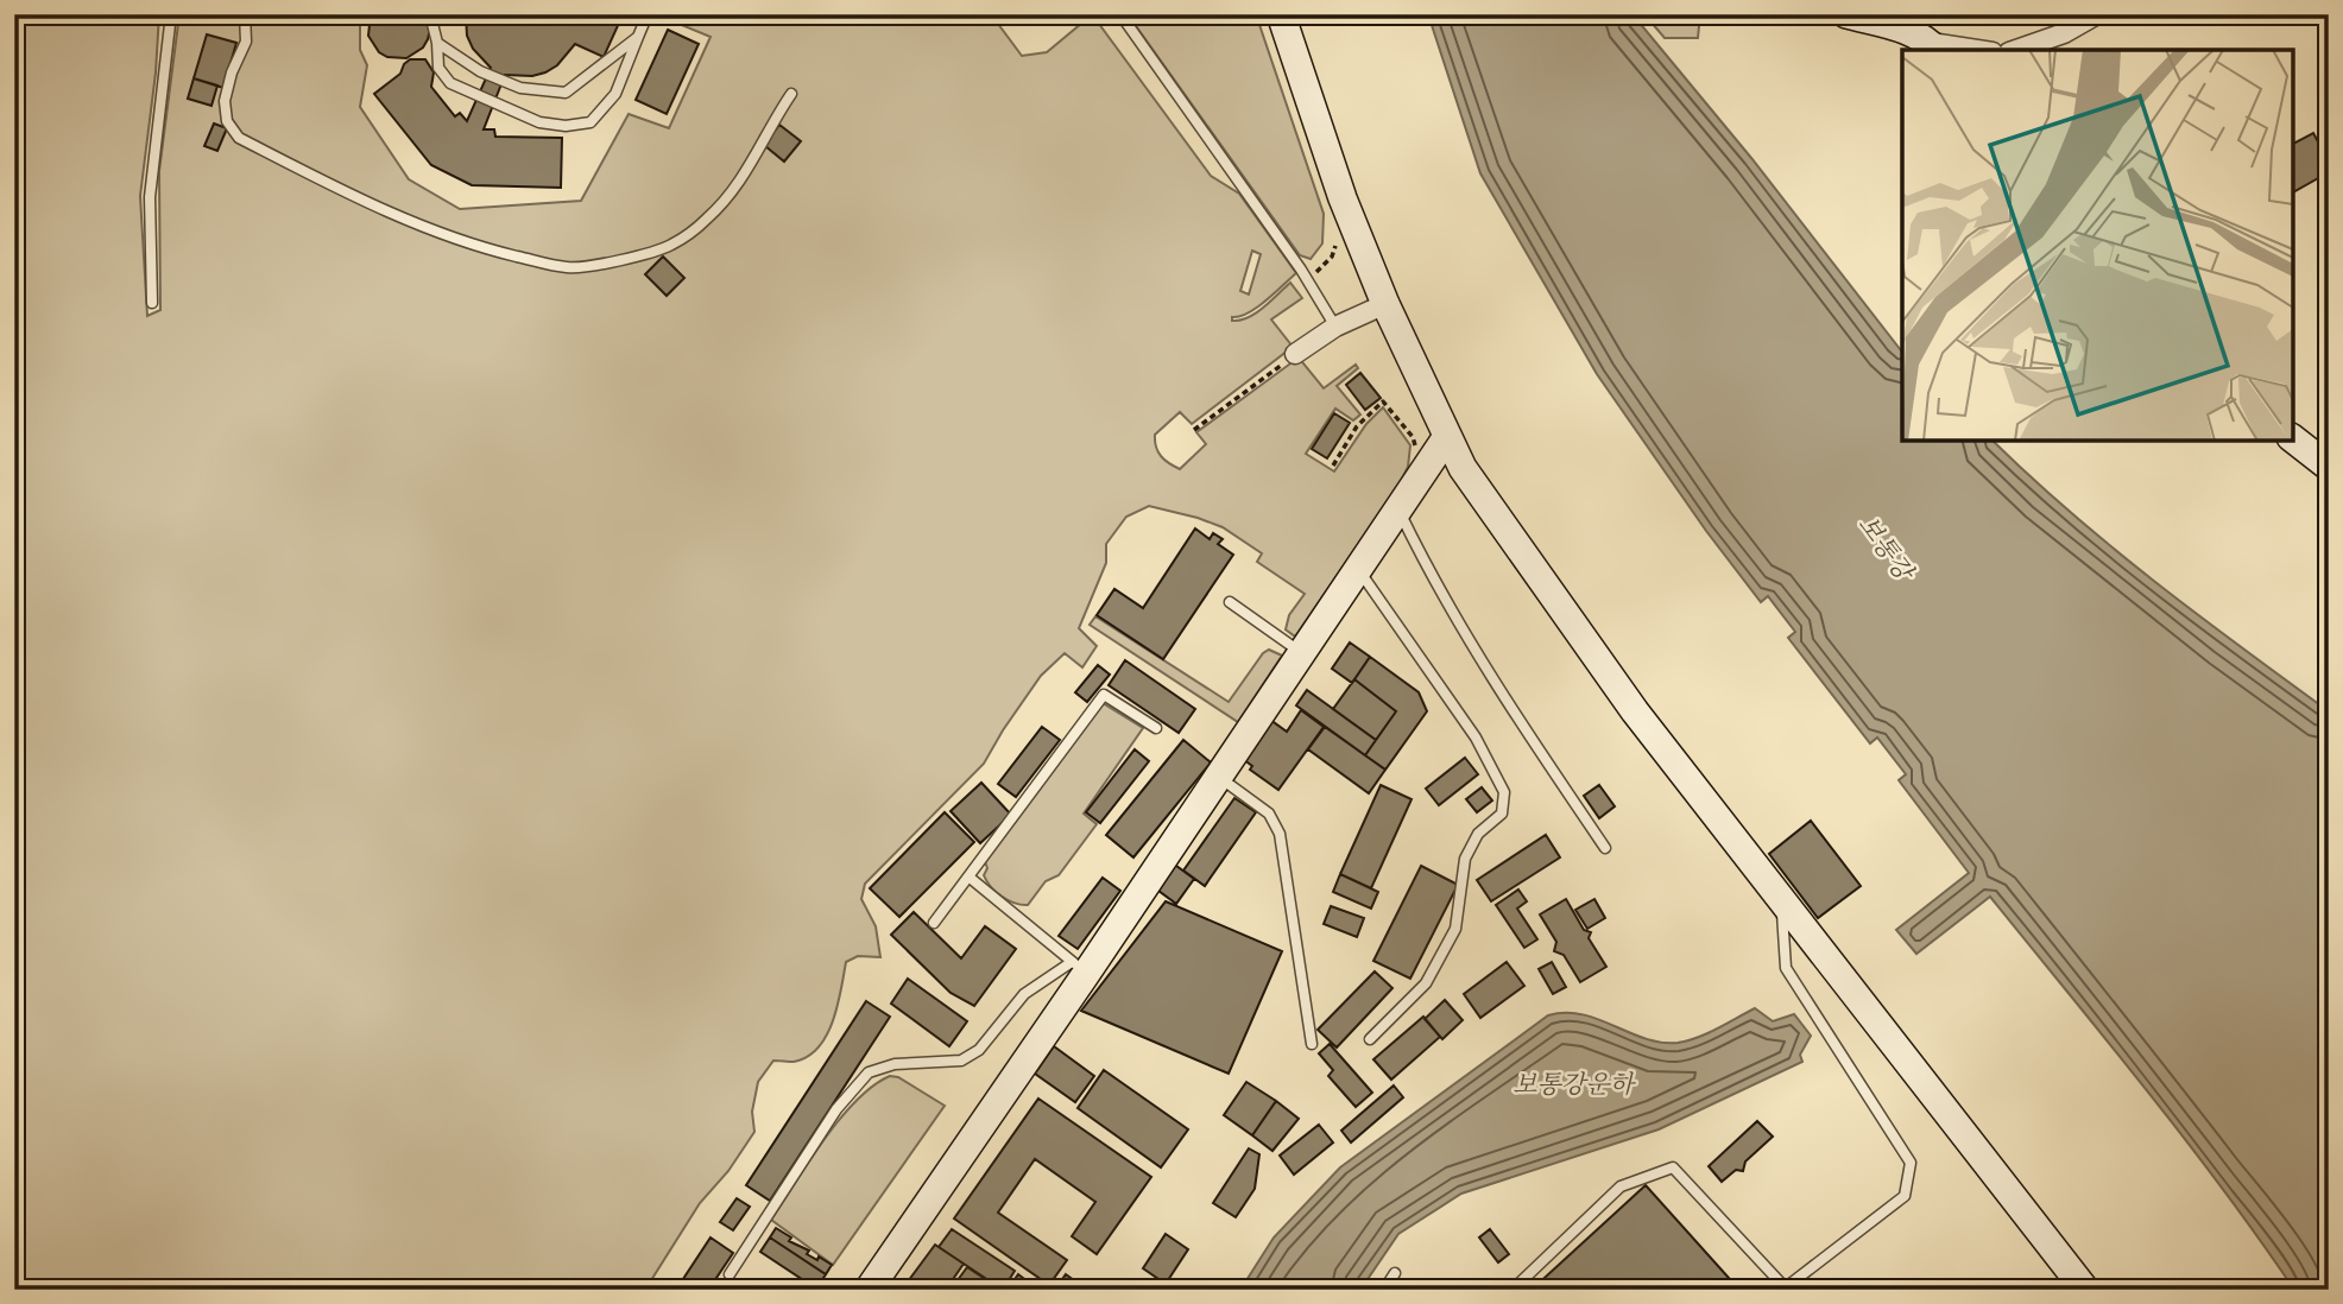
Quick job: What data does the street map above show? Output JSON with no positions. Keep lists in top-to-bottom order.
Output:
{
  "water": ["보통강", "보통강운하"]
}
